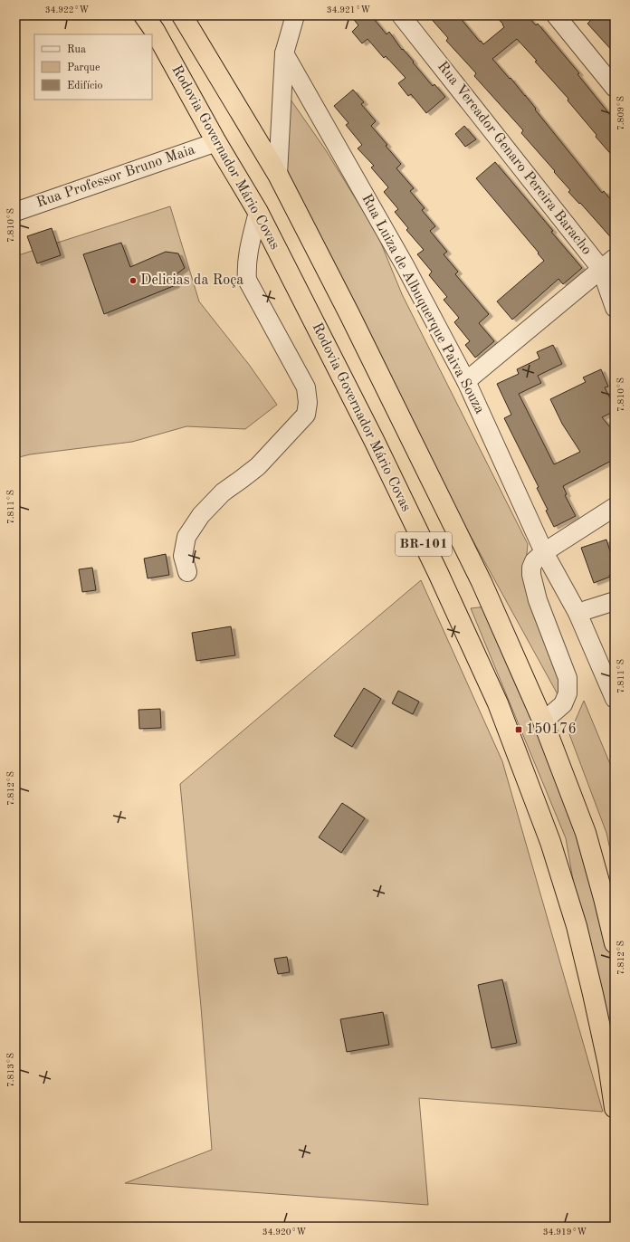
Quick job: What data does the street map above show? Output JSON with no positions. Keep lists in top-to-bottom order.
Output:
{
  "streets": {
    "highway": ["Rodovia Governador Mário Covas", "BR-101"],
    "street": ["Rua Vereador Genaro Pereira Baracho", "Rua Professor Bruno Maia", "Rua Luiza de Albuquerque Paiva Souza"]
  },
  "crossings": [
    ["Rodovia Governador Mário Covas", "Rua Professor Bruno Maia"]
  ],
  "places": {
    "other": ["Delicias da Roça"],
    "transit": ["150176"]
  },
  "legend": ["Rua", "Parque", "Edifício"],
  "coordinates": [
    "34.922°W",
    "34.921°W",
    "7.809°S",
    "7.810°S",
    "7.811°S",
    "7.812°S",
    "7.813°S",
    "34.920°W",
    "34.919°W"
  ]
}
